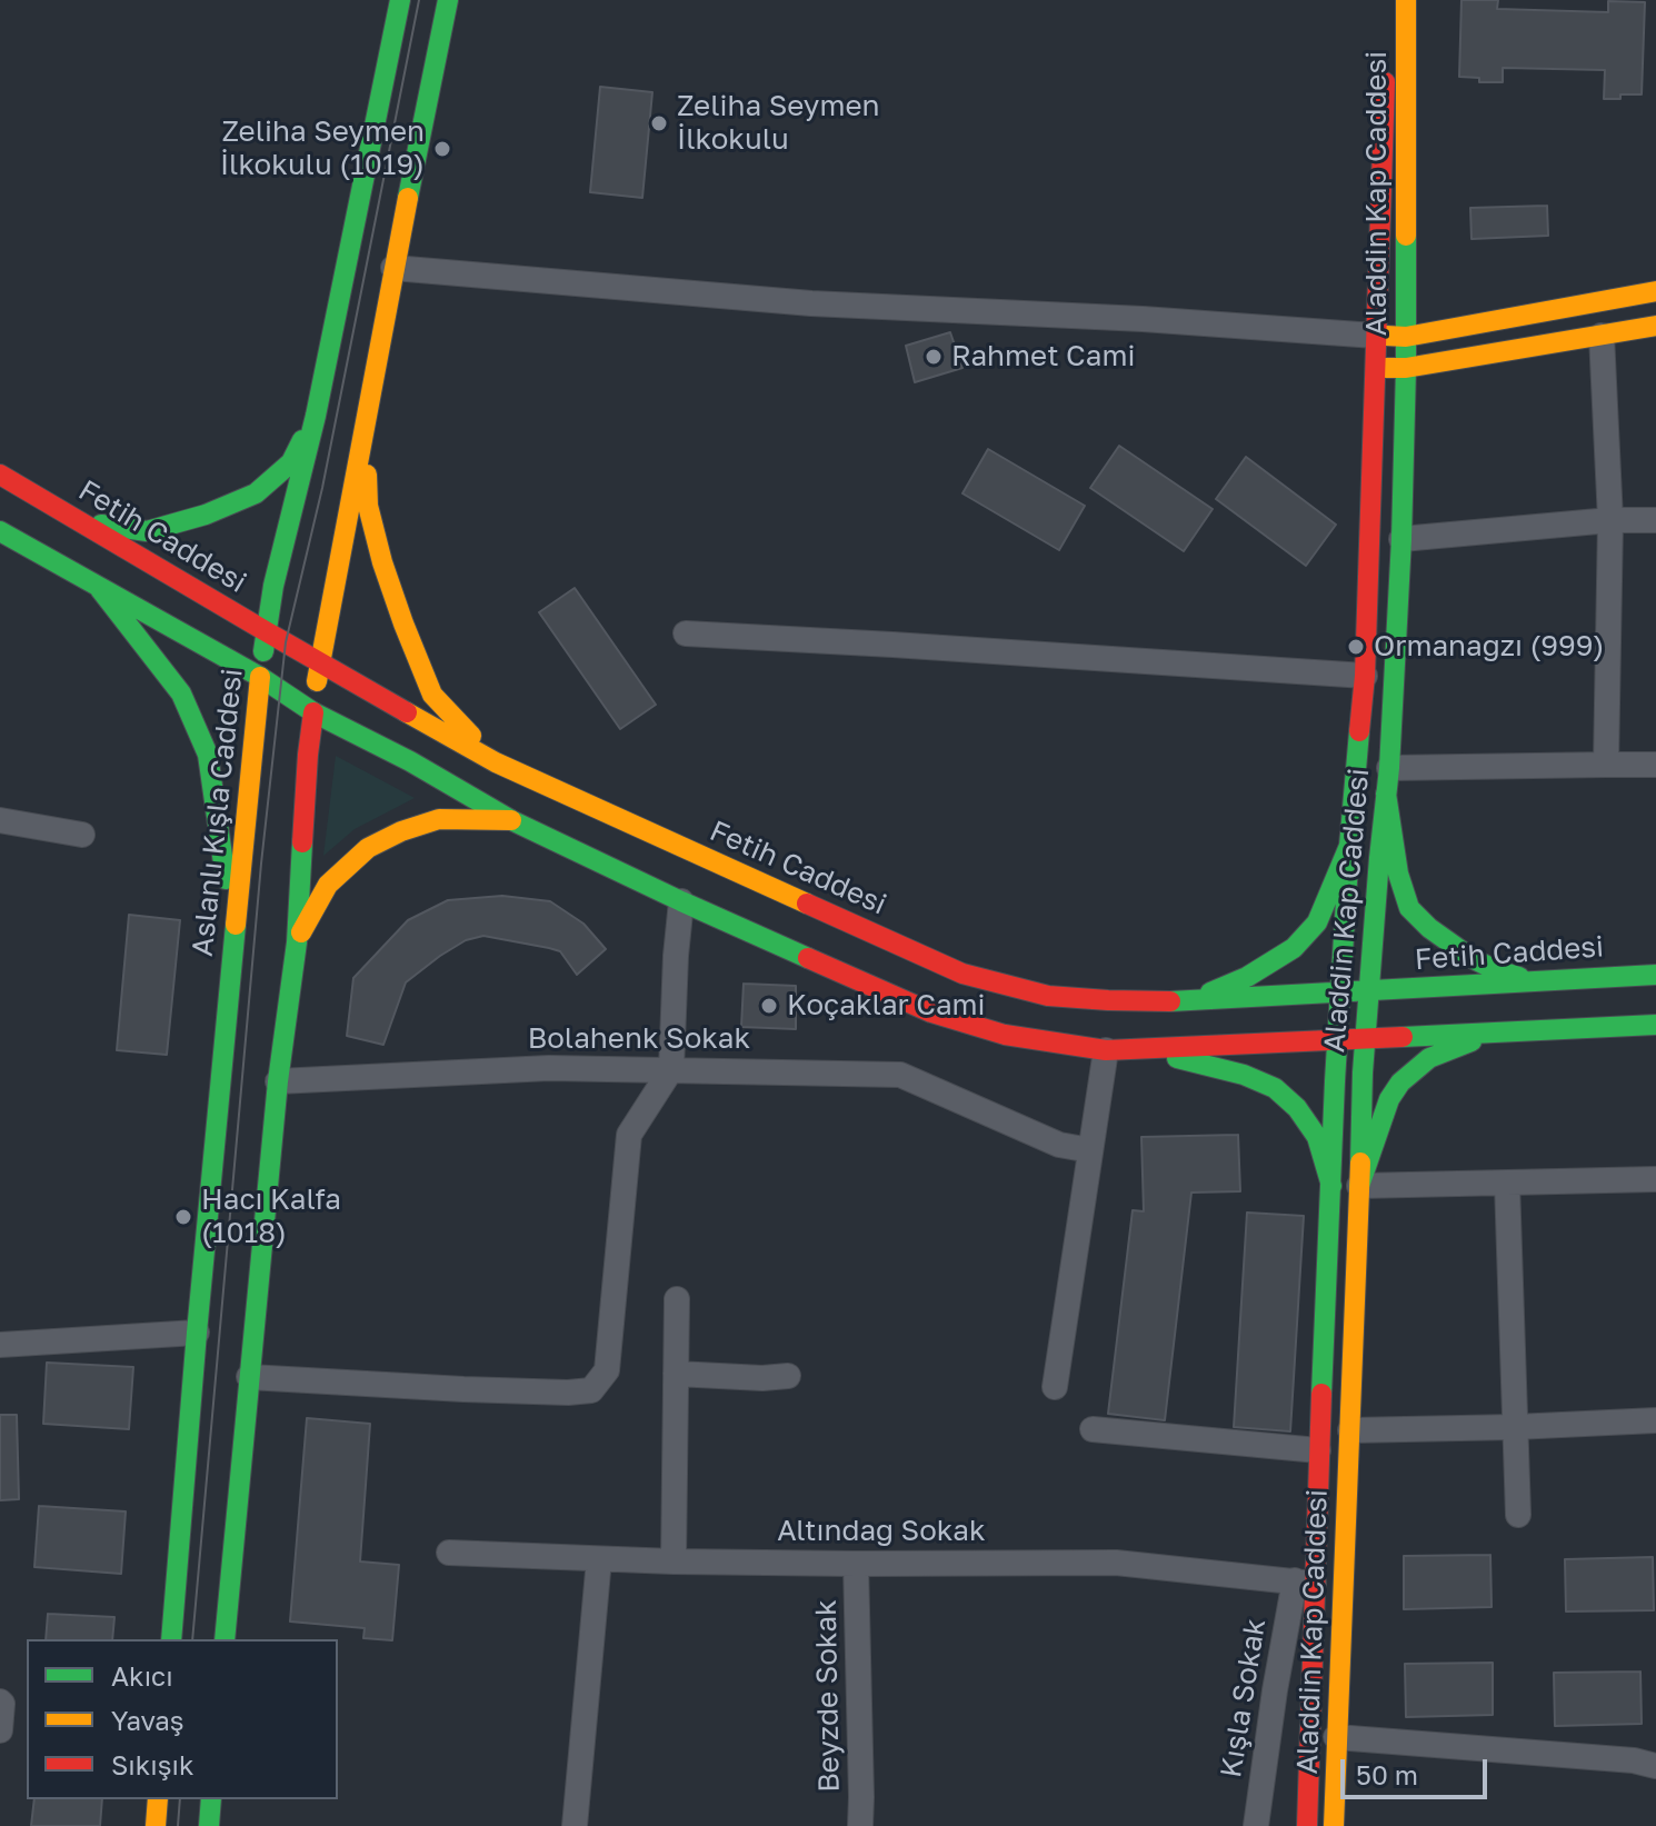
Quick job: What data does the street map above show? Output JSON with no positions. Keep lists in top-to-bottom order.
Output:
{
  "streets": {
    "main road": ["Aladdin Kap Caddesi", "Fetih Caddesi", "Aslanlı Kışla Caddesi"],
    "street": [
      "Bolahenk Sokak",
      "Altındağ Sokak",
      "Beyzde Sokak",
      "Kışla Sokak"
    ]
  },
  "crossings": [
    ["Aladdin Kap Caddesi", "Fetih Caddesi"],
    ["Aladdin Kap Caddesi", "Altındağ Sokak"],
    ["Aladdin Kap Caddesi", "Kışla Sokak"],
    ["Fetih Caddesi", "Aslanlı Kışla Caddesi"],
    ["Altındağ Sokak", "Beyzde Sokak"],
    ["Altındağ Sokak", "Kışla Sokak"]
  ],
  "places": [
    "Zeliha Seymen İlkokulu",
    "Zeliha Seymen İlkokulu (1019)",
    "Rahmet Cami",
    "Ormanağzı (999)",
    "Koçaklar Cami",
    "Hacı Kalfa (1018)"
  ],
  "legend": ["Akıcı", "Yavaş", "Sıkışık"],
  "scale_bar": "50 m"
}
